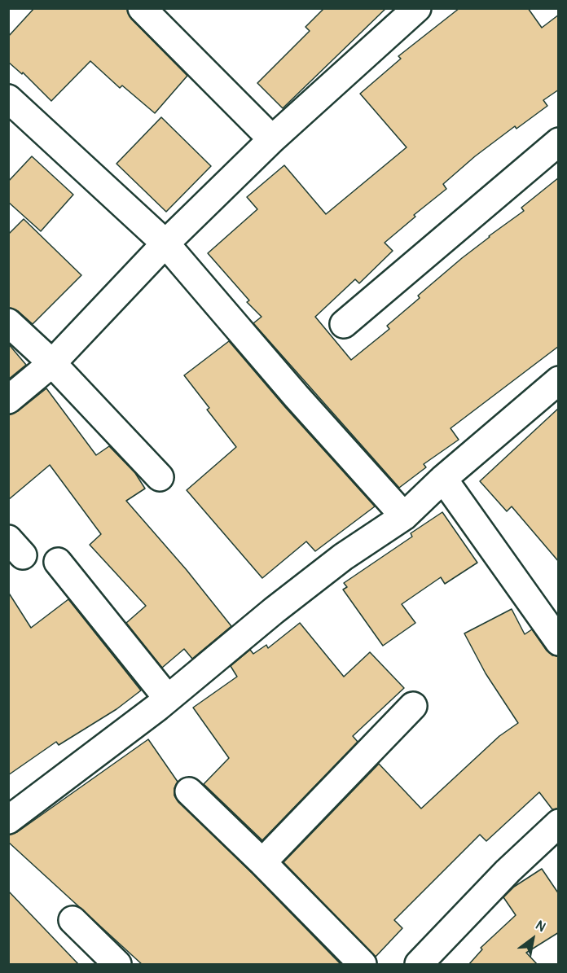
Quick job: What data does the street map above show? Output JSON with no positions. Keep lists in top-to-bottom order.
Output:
{
  "north": "top right"
}
